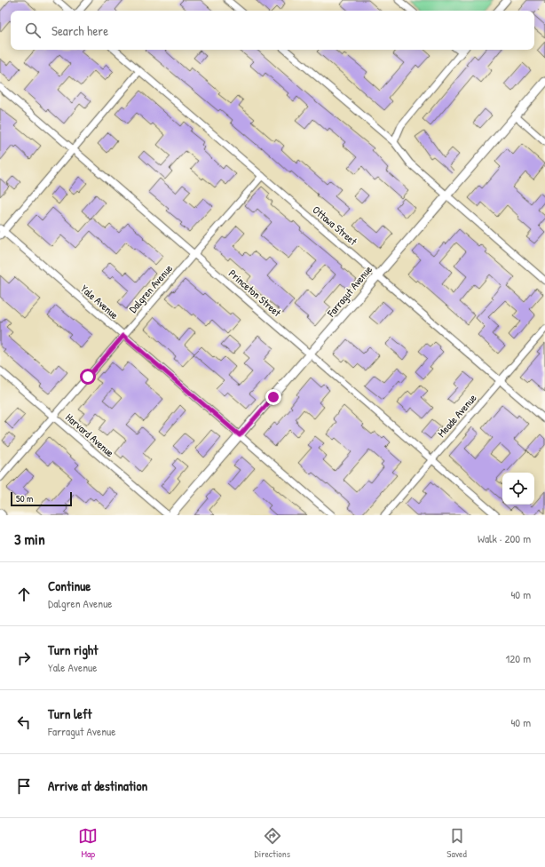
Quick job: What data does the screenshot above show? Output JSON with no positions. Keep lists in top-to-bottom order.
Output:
{
  "streets": {
    "street": [
      "Ottawa Street",
      "Dalgren Avenue",
      "Farragut Avenue",
      "Princeton Street",
      "Yale Avenue",
      "Meade Avenue",
      "Harvard Avenue"
    ]
  },
  "crossings": [
    ["Ottawa Street", "Dalgren Avenue"],
    ["Ottawa Street", "Farragut Avenue"],
    ["Ottawa Street", "Meade Avenue"],
    ["Dalgren Avenue", "Princeton Street"],
    ["Dalgren Avenue", "Yale Avenue"],
    ["Dalgren Avenue", "Harvard Avenue"],
    ["Farragut Avenue", "Princeton Street"],
    ["Farragut Avenue", "Yale Avenue"],
    ["Farragut Avenue", "Harvard Avenue"],
    ["Princeton Street", "Meade Avenue"]
  ],
  "scale_bar": "50 m",
  "page": {
    "search": "Search here",
    "scale": "50 m",
    "heading": ["3 min", "Walk · 200 m"],
    "list": [
      ["Continue", "Dalgren Avenue", "40 m"],
      ["Turn right", "Yale Avenue", "120 m"],
      ["Turn left", "Farragut Avenue", "40 m"],
      "Arrive at destination"
    ],
    "nav": ["Map", "Directions", "Saved"]
  }
}
